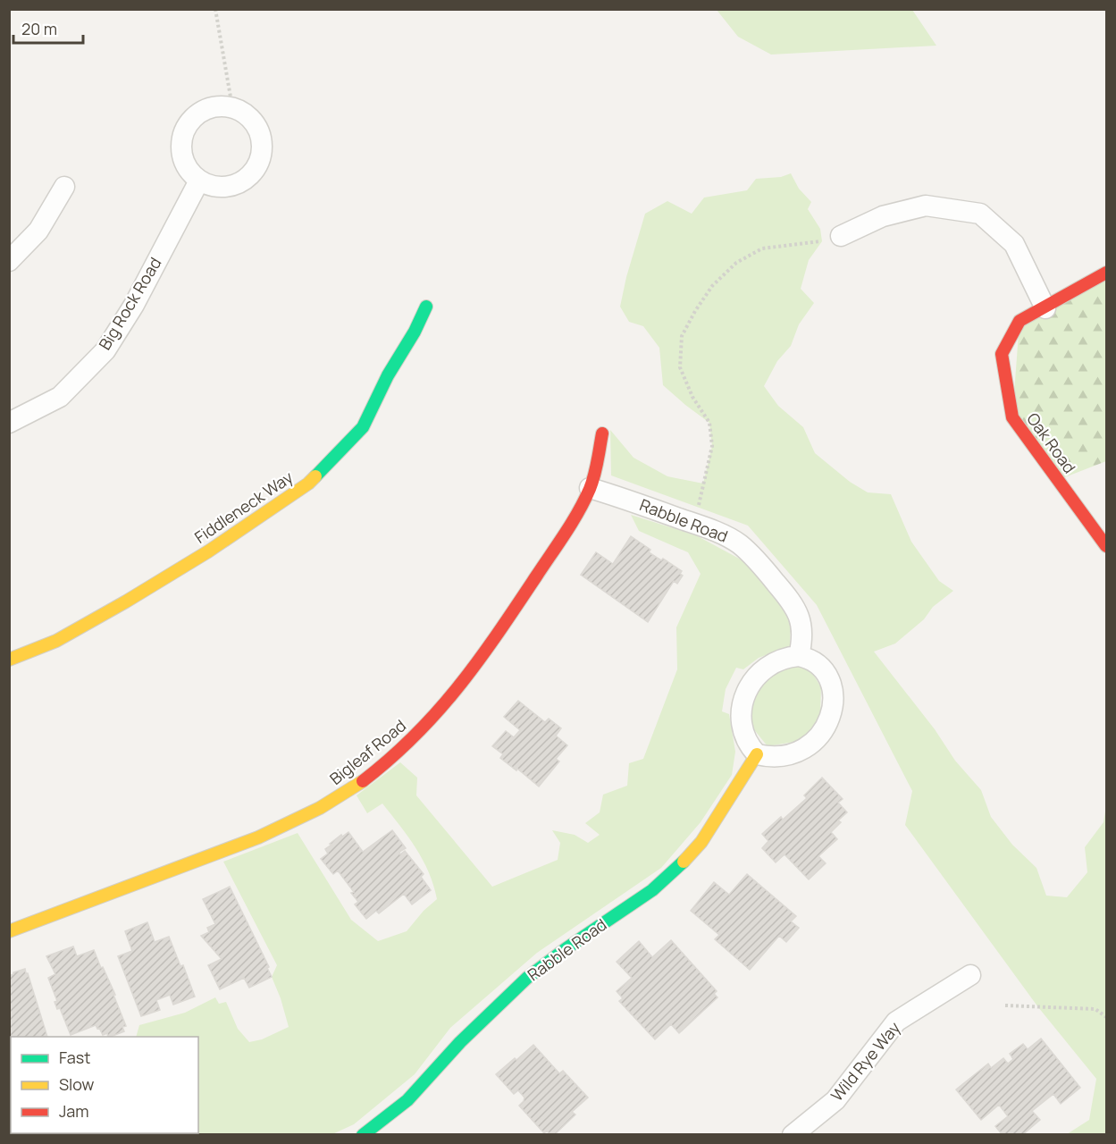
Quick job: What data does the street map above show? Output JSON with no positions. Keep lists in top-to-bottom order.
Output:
{
  "streets": {
    "street": [
      "Big Rock Road",
      "Oak Road",
      "Fiddleneck Way",
      "Rabble Road",
      "Bigleaf Road",
      "Wild Rye Way"
    ]
  },
  "crossings": [
    ["Rabble Road", "Bigleaf Road"]
  ],
  "legend": ["Fast", "Slow", "Jam"],
  "scale_bar": "20 m"
}
